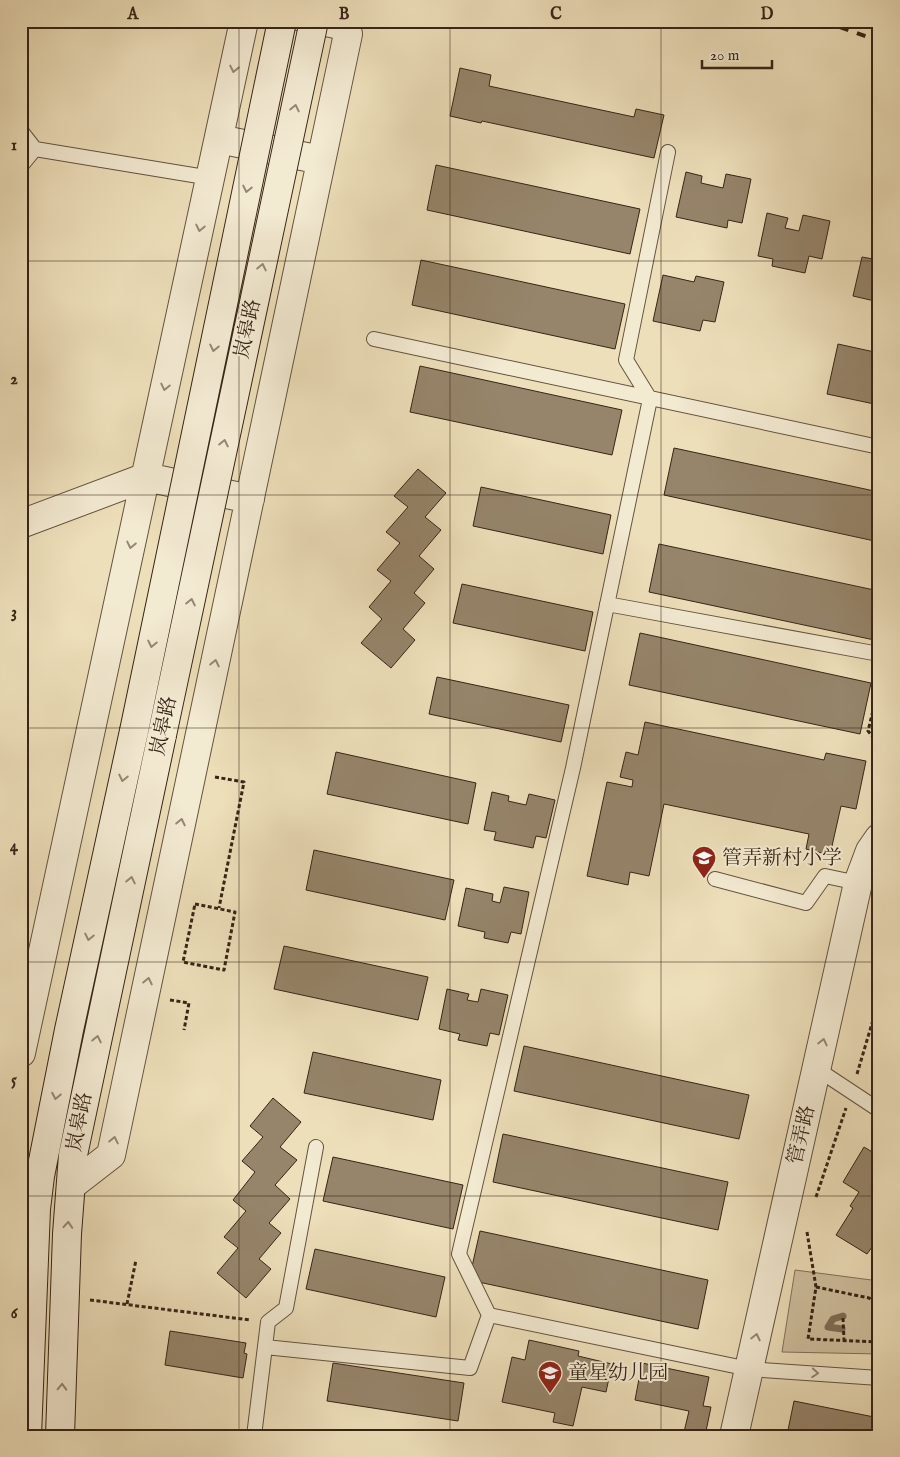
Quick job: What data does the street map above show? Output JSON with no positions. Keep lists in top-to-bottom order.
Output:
{
  "streets": {
    "street": ["岚皋路", "管弄路"]
  },
  "one_way": ["管弄路"],
  "places": {
    "school or university": ["管弄新村小学", "童星幼儿园"]
  },
  "scale_bar": "20 m",
  "grid": {
    "columns": [
      "A",
      "B",
      "C",
      "D"
    ],
    "rows": [
      "1",
      "2",
      "3",
      "4",
      "5",
      "6"
    ]
  }
}
